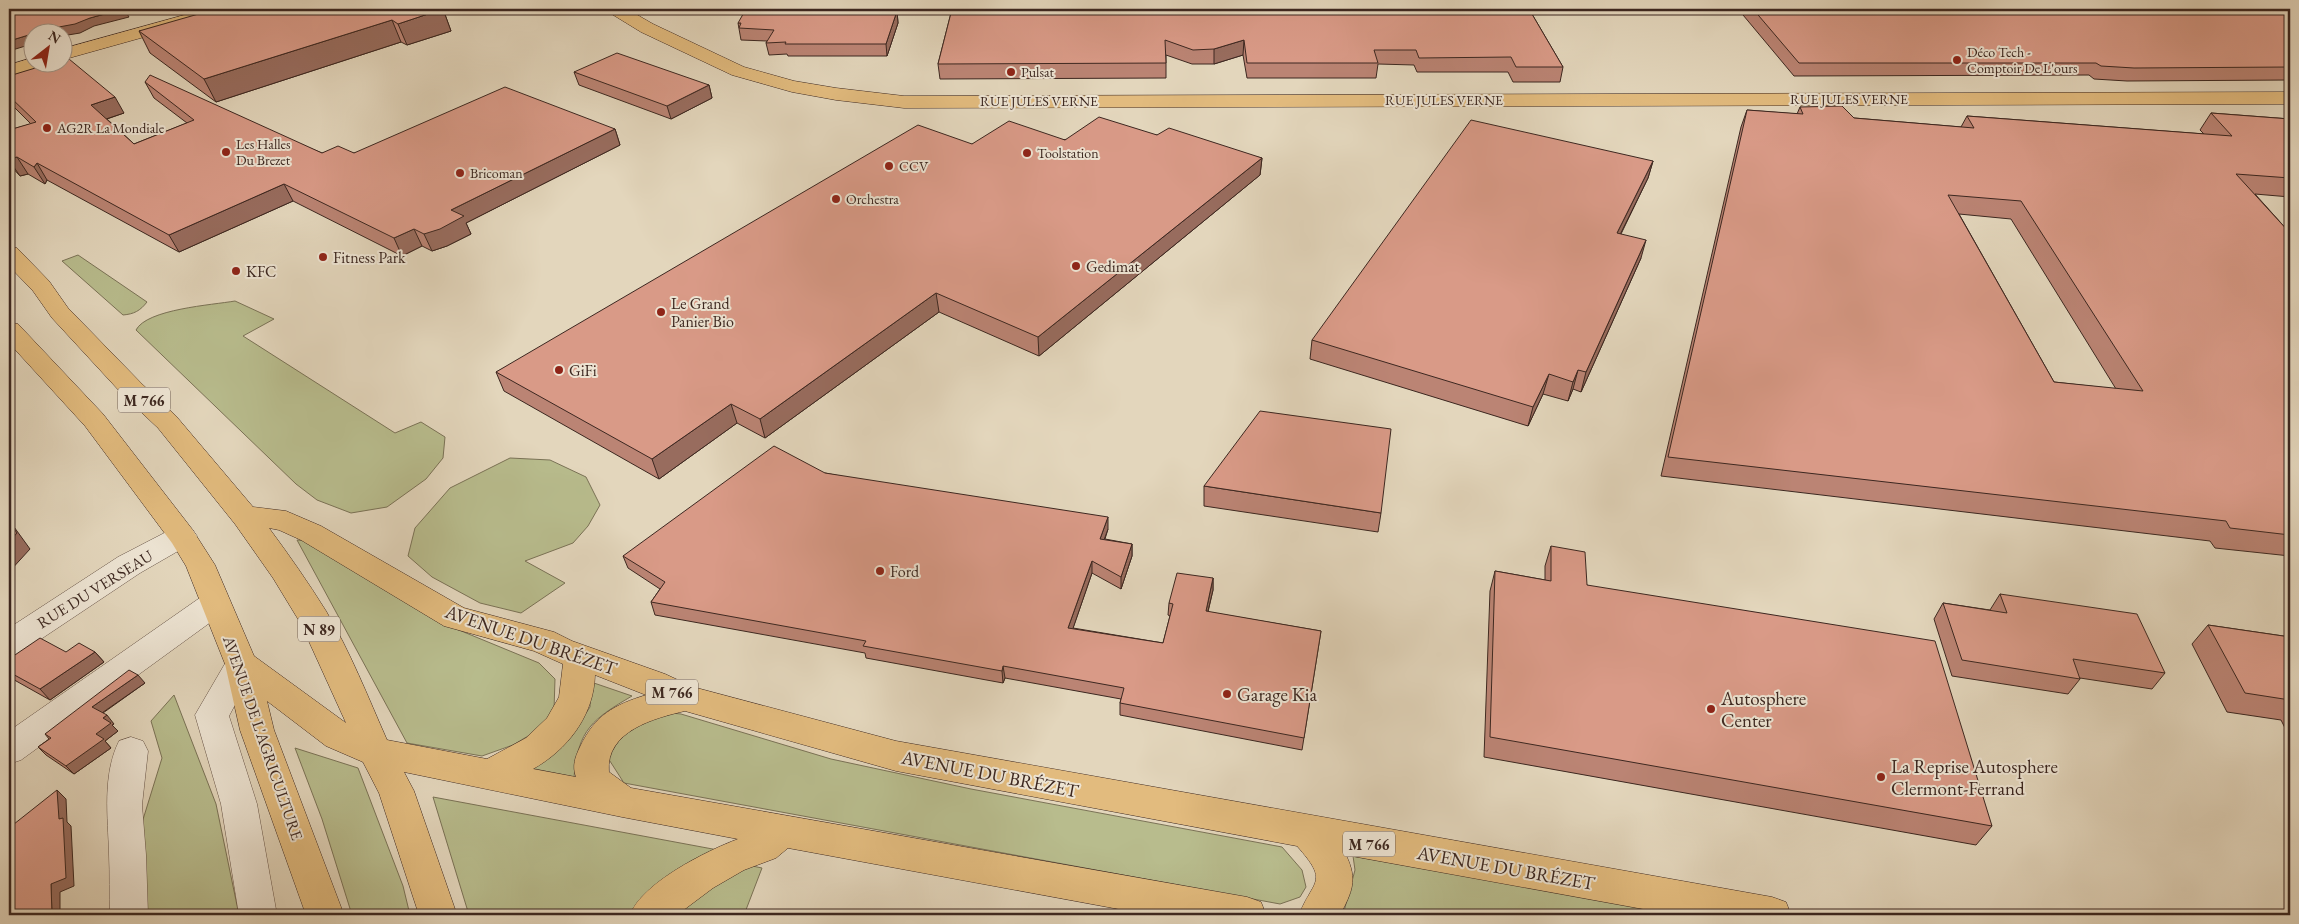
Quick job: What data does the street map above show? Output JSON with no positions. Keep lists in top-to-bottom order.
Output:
{
  "streets": {
    "main road": [
      "RUE JULES VERNE",
      "M 766",
      "N 89",
      "AVENUE DU BRÉZET",
      "AVENUE DE L'AGRICULTURE"
    ],
    "street": ["RUE DU VERSEAU"]
  },
  "crossings": [
    ["M 766", "N 89"],
    ["M 766", "AVENUE DU BRÉZET"],
    ["M 766", "AVENUE DE L'AGRICULTURE"],
    ["RUE DU VERSEAU", "AVENUE DE L'AGRICULTURE"],
    ["N 89", "AVENUE DU BRÉZET"]
  ],
  "places": [
    "Déco Tech - Comptoir De L'ours",
    "Pulsat",
    "AG2R La Mondiale",
    "Les Halles Du Brezet",
    "Toolstation",
    "CCV",
    "Bricoman",
    "Orchestra",
    "Fitness Park",
    "Gedimat",
    "KFC",
    "Le Grand Panier Bio",
    "GiFi",
    "Ford",
    "Garage Kia",
    "Autosphere Center",
    "La Reprise Autosphere Clermont-Ferrand"
  ],
  "north": "top right"
}
